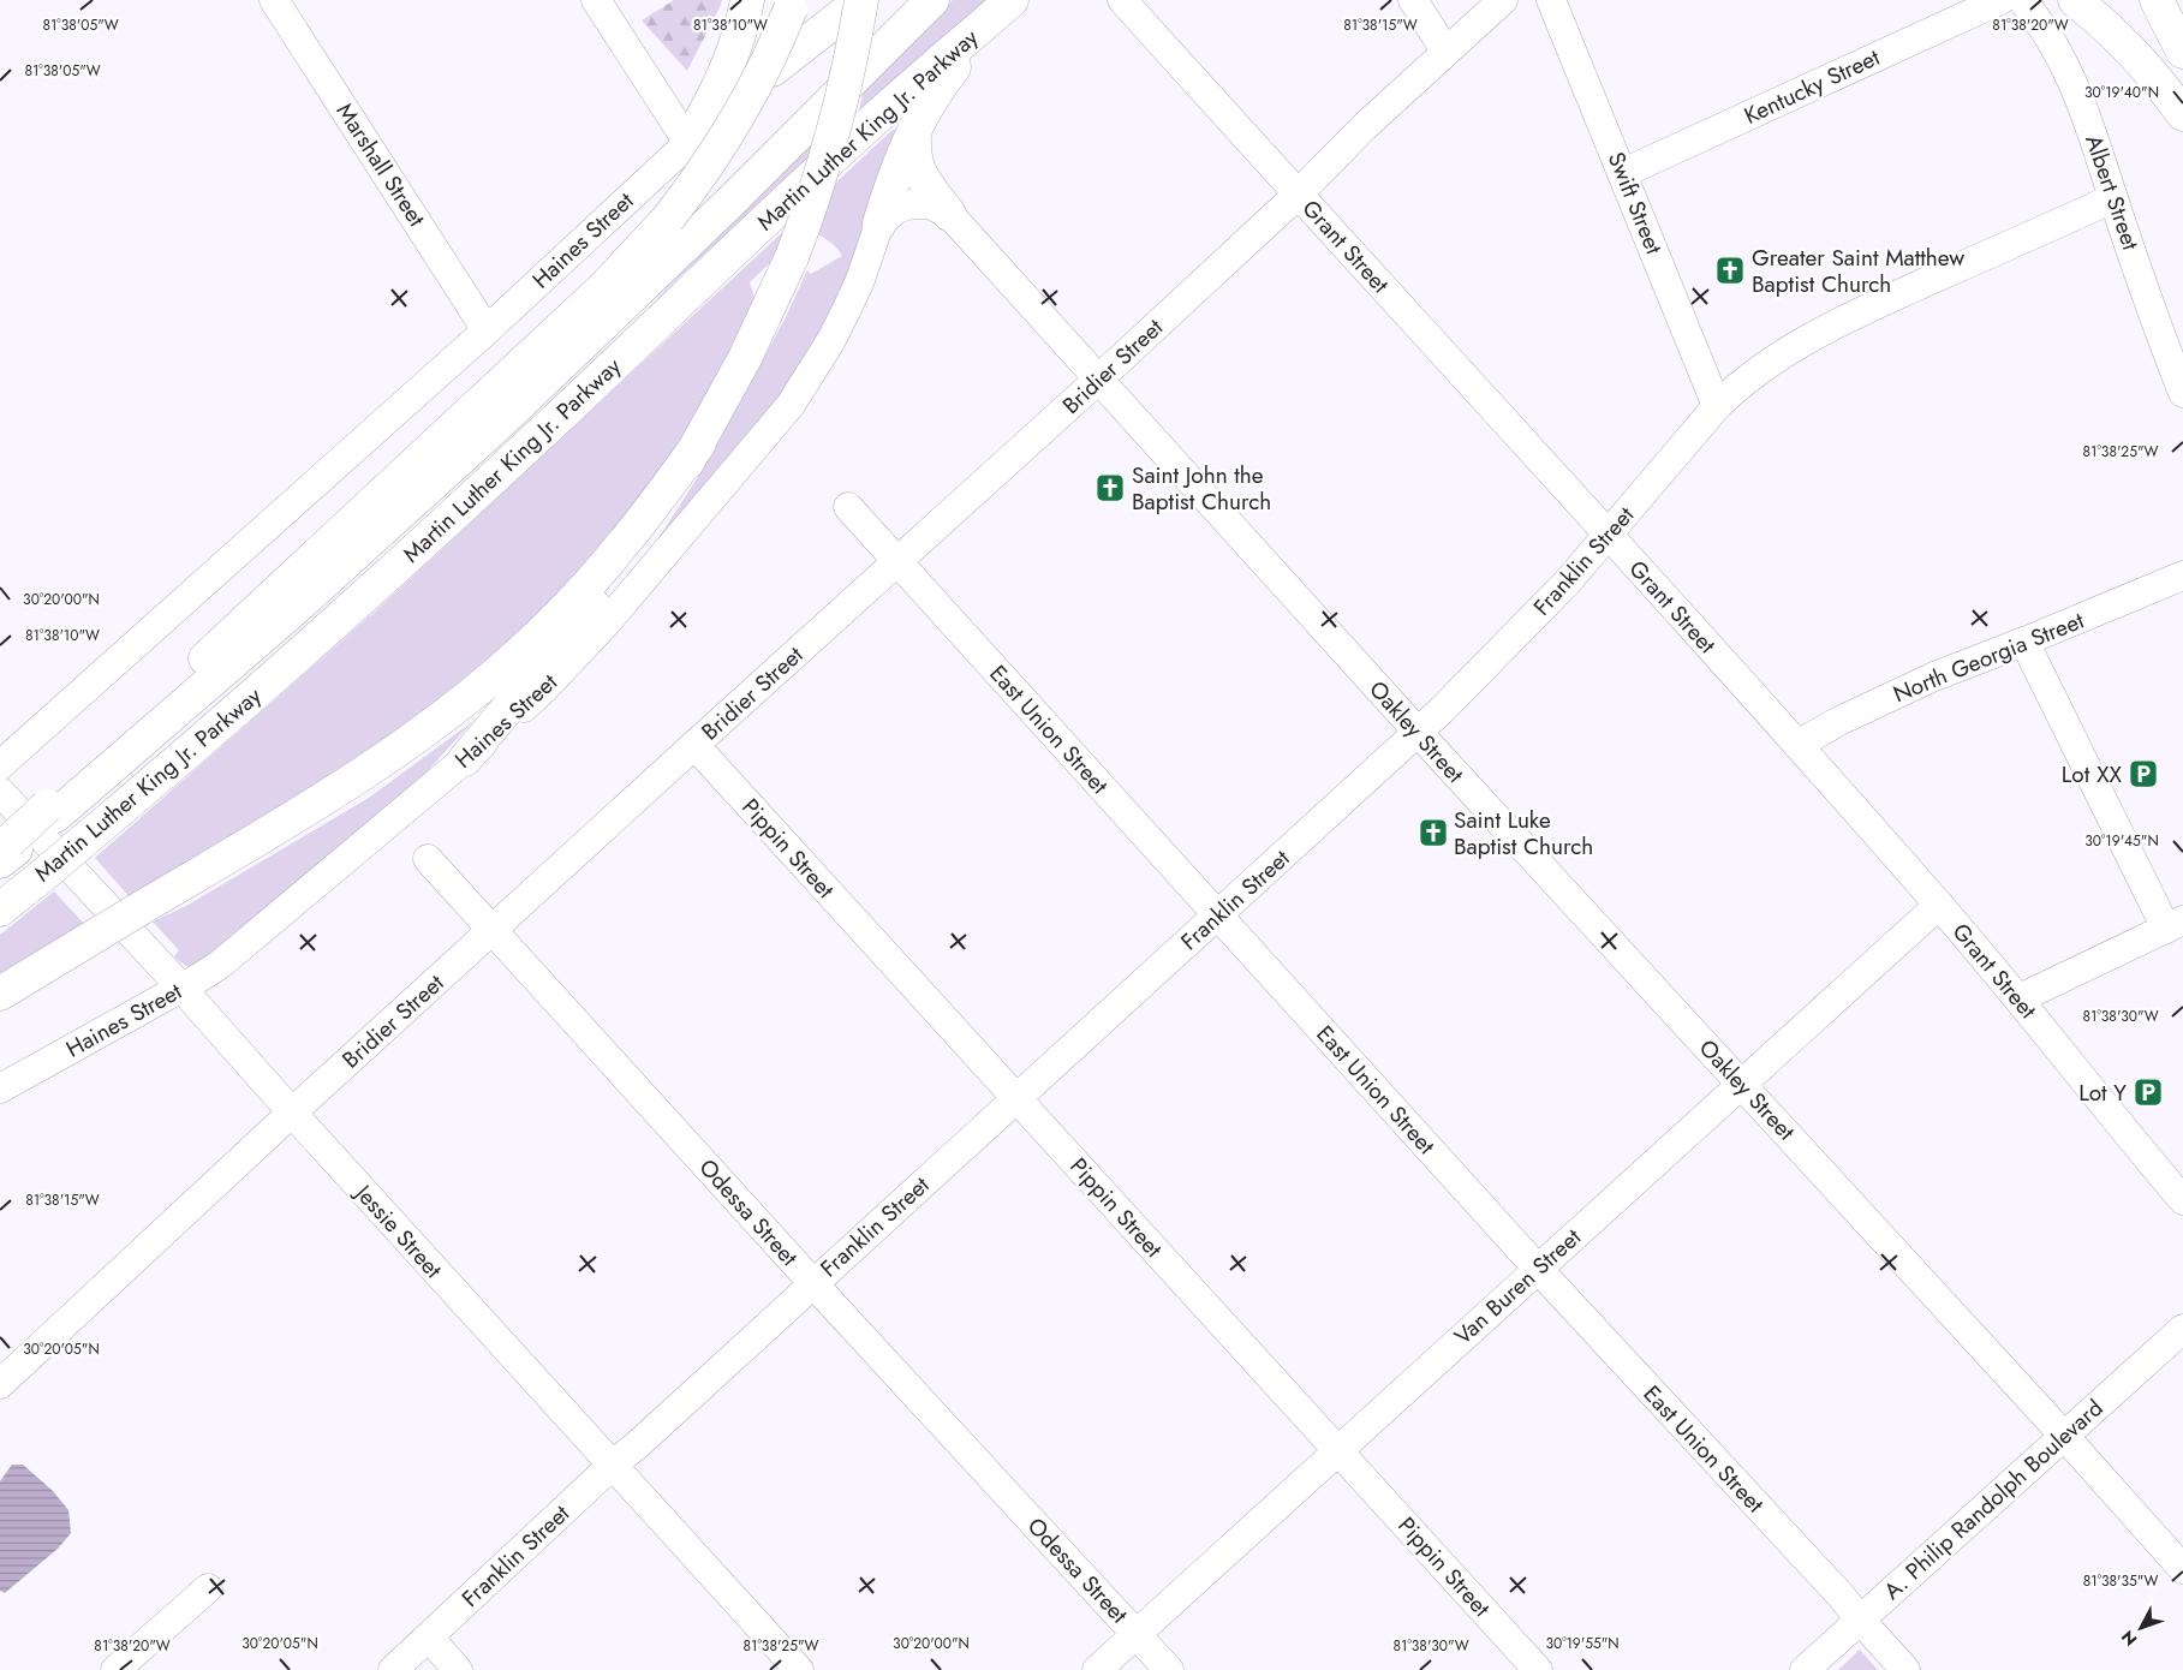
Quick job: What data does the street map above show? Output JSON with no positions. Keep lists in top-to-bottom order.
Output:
{
  "streets": {
    "highway": ["Martin Luther King Jr. Parkway"],
    "street": [
      "Kentucky Street",
      "Marshall Street",
      "Albert Street",
      "Swift Street",
      "Haines Street",
      "Grant Street",
      "Bridier Street",
      "Franklin Street",
      "North Georgia Street",
      "East Union Street",
      "Oakley Street",
      "Pippin Street",
      "Odessa Street",
      "Jessie Street",
      "Van Buren Street",
      "A. Philip Randolph Boulevard"
    ]
  },
  "crossings": [
    ["Kentucky Street", "Swift Street"],
    ["Marshall Street", "Haines Street"],
    ["Albert Street", "Franklin Street"],
    ["Swift Street", "Franklin Street"],
    ["Haines Street", "Oakley Street"],
    ["Haines Street", "Jessie Street"],
    ["Grant Street", "Bridier Street"],
    ["Grant Street", "Franklin Street"],
    ["Grant Street", "North Georgia Street"],
    ["Grant Street", "Van Buren Street"],
    ["Bridier Street", "East Union Street"],
    ["Bridier Street", "Oakley Street"],
    ["Bridier Street", "Pippin Street"],
    ["Bridier Street", "Odessa Street"],
    ["Bridier Street", "Jessie Street"],
    ["Franklin Street", "East Union Street"],
    ["Franklin Street", "Oakley Street"],
    ["Franklin Street", "Pippin Street"],
    ["Franklin Street", "Odessa Street"],
    ["Franklin Street", "Jessie Street"],
    ["East Union Street", "Van Buren Street"],
    ["East Union Street", "A. Philip Randolph Boulevard"],
    ["Oakley Street", "Van Buren Street"],
    ["Oakley Street", "A. Philip Randolph Boulevard"],
    ["Pippin Street", "Van Buren Street"],
    ["Odessa Street", "Van Buren Street"]
  ],
  "places": {
    "church": ["Greater Saint Matthew Baptist Church", "Saint John the Baptist Church", "Saint Luke Baptist Church"],
    "parking": ["Lot XX", "Lot Y"]
  },
  "north": "bottom left",
  "coordinates": [
    "81°38'05\"W",
    "81°38'10\"W",
    "81°38'15\"W",
    "81°38'20\"W",
    "30°19'40\"N",
    "81°38'25\"W",
    "30°20'00\"N",
    "30°19'45\"N",
    "81°38'30\"W",
    "30°20'05\"N",
    "81°38'35\"W",
    "30°19'55\"N"
  ]
}
